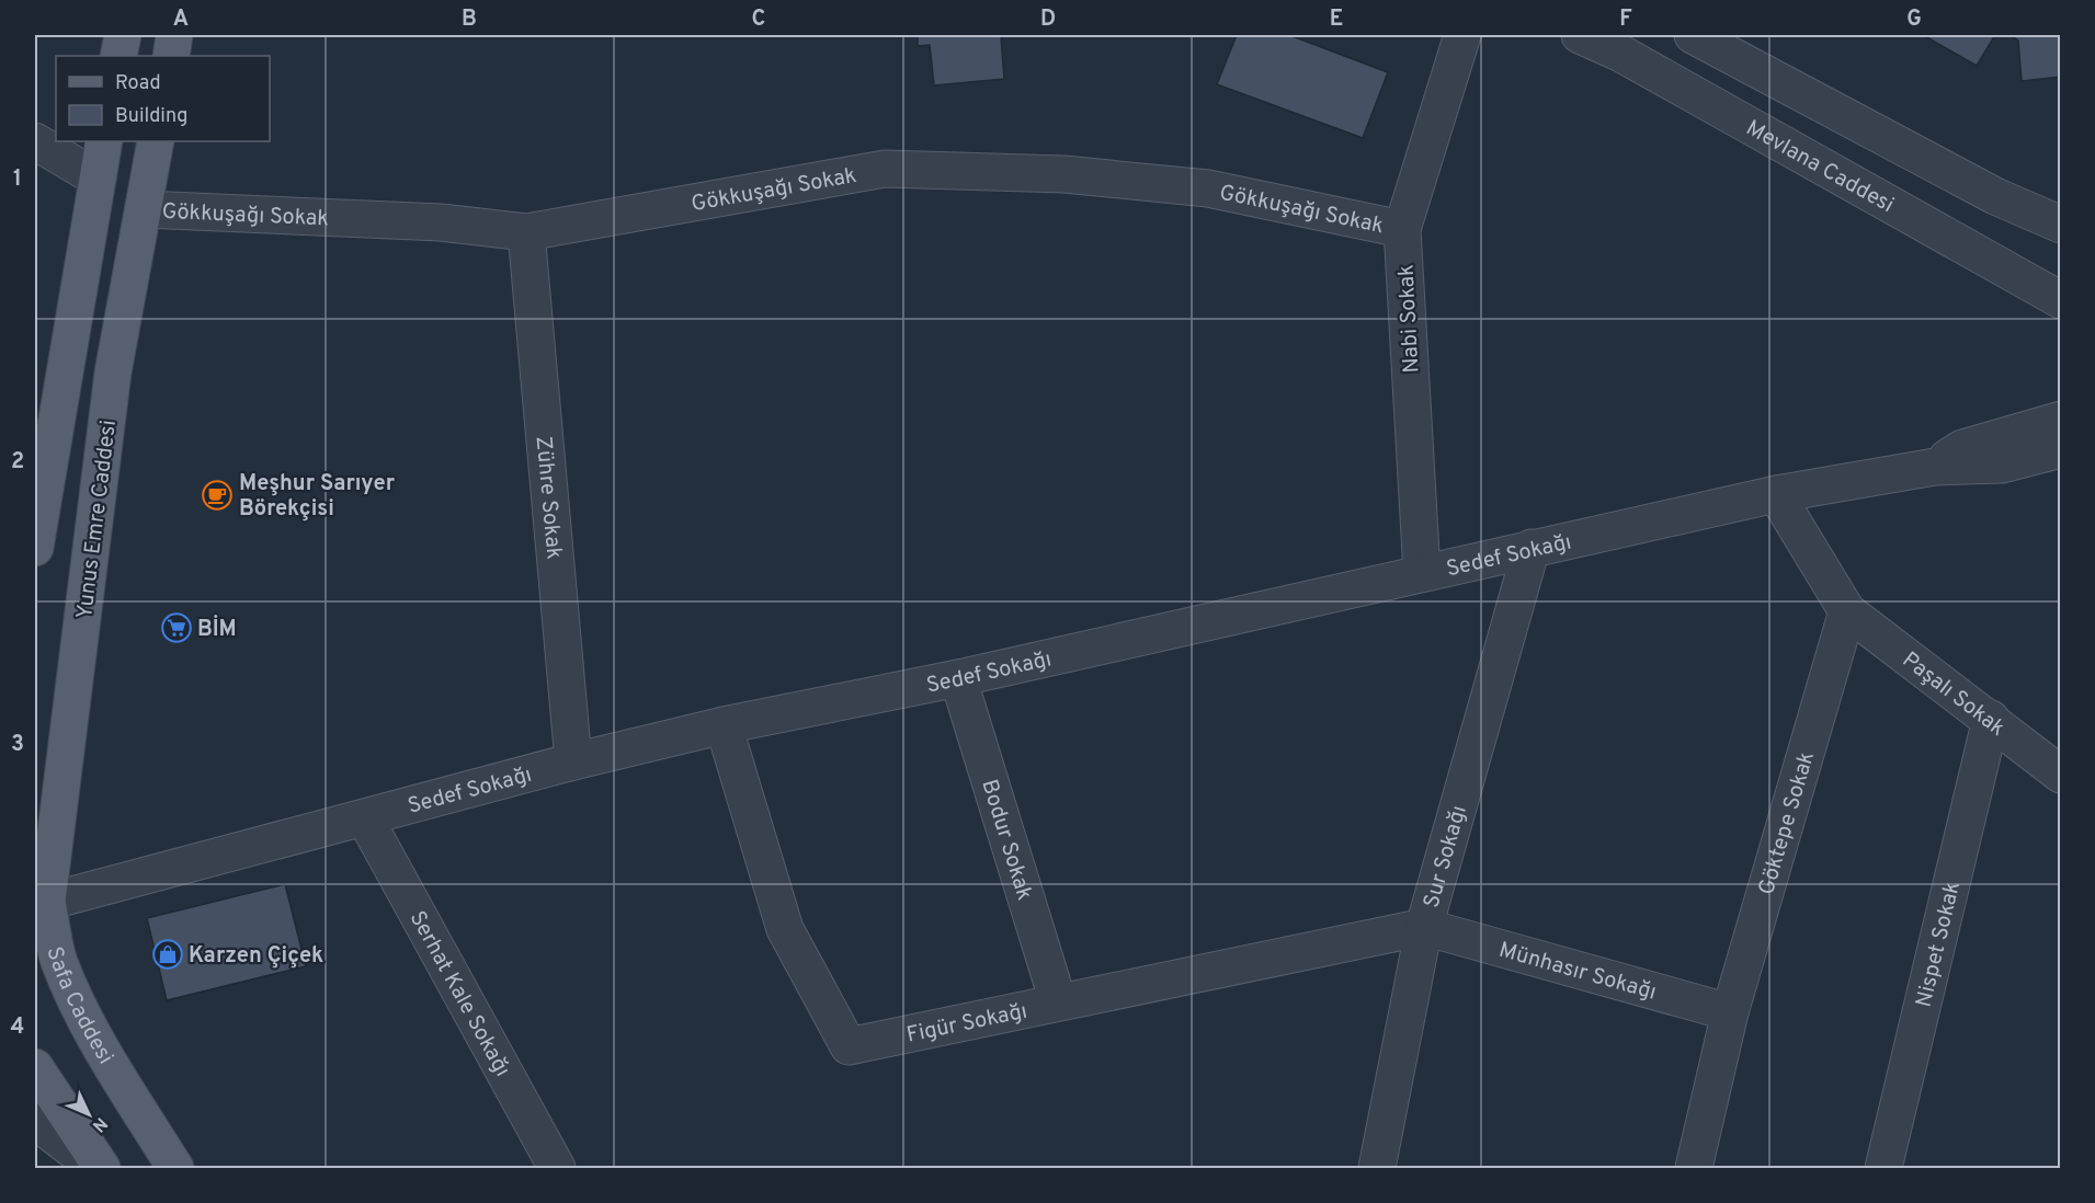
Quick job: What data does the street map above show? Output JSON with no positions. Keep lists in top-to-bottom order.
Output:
{
  "streets": {
    "main road": ["Yunus Emre Caddesi", "Safa Caddesi"],
    "street": [
      "Mevlana Caddesi",
      "Gökkuşağı Sokak",
      "Nabi Sokak",
      "Zühre Sokak",
      "Sedef Sokağı",
      "Paşalı Sokak",
      "Göktepe Sokak",
      "Bodur Sokak",
      "Sur Sokağı",
      "Nispet Sokak",
      "Münhasır Sokağı",
      "Serhat Kale Sokağı",
      "Figür Sokağı"
    ]
  },
  "crossings": [
    ["Gökkuşağı Sokak", "Nabi Sokak"],
    ["Gökkuşağı Sokak", "Zühre Sokak"],
    ["Gökkuşağı Sokak", "Yunus Emre Caddesi"],
    ["Nabi Sokak", "Sedef Sokağı"],
    ["Zühre Sokak", "Sedef Sokağı"],
    ["Yunus Emre Caddesi", "Sedef Sokağı"],
    ["Yunus Emre Caddesi", "Safa Caddesi"],
    ["Sedef Sokağı", "Bodur Sokak"],
    ["Sedef Sokağı", "Sur Sokağı"],
    ["Sedef Sokağı", "Serhat Kale Sokağı"],
    ["Sedef Sokağı", "Safa Caddesi"],
    ["Sedef Sokağı", "Figür Sokağı"],
    ["Paşalı Sokak", "Göktepe Sokak"],
    ["Paşalı Sokak", "Nispet Sokak"],
    ["Göktepe Sokak", "Münhasır Sokağı"],
    ["Bodur Sokak", "Figür Sokağı"],
    ["Sur Sokağı", "Münhasır Sokağı"],
    ["Sur Sokağı", "Figür Sokağı"],
    ["Münhasır Sokağı", "Figür Sokağı"]
  ],
  "places": {
    "cafe": ["Meşhur Sarıyer Börekçisi"],
    "supermarket": ["BİM"],
    "shop": ["Karzen Çiçek"]
  },
  "legend": ["Road", "Building"],
  "north": "bottom right",
  "grid": {
    "columns": [
      "A",
      "B",
      "C",
      "D",
      "E",
      "F",
      "G"
    ],
    "rows": [
      "1",
      "2",
      "3",
      "4"
    ]
  }
}
